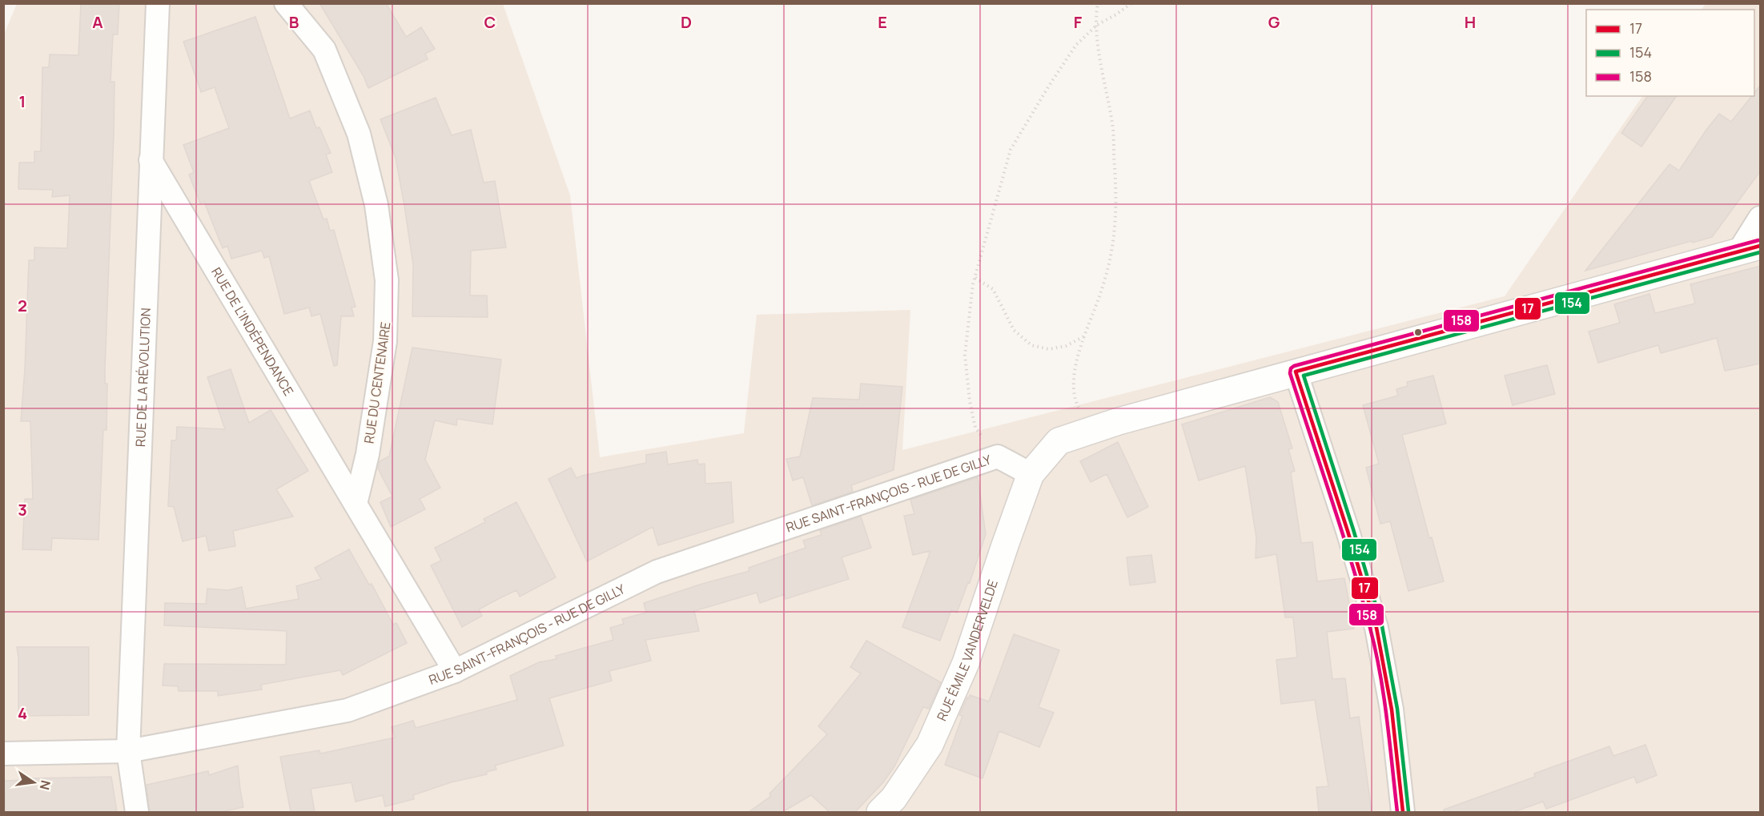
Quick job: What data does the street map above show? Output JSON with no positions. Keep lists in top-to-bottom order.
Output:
{
  "streets": {
    "street": [
      "RUE DE L'INDÉPENDANCE",
      "RUE DE LA RÉVOLUTION",
      "RUE DU CENTENAIRE",
      "RUE SAINT-FRANÇOIS - RUE DE GILLY",
      "RUE ÉMILE VANDERVELDE"
    ]
  },
  "crossings": [
    ["RUE DE L'INDÉPENDANCE", "RUE DE LA RÉVOLUTION"],
    ["RUE DE L'INDÉPENDANCE", "RUE DU CENTENAIRE"],
    ["RUE DE LA RÉVOLUTION", "RUE SAINT-FRANÇOIS - RUE DE GILLY"],
    ["RUE SAINT-FRANÇOIS - RUE DE GILLY", "RUE ÉMILE VANDERVELDE"]
  ],
  "lines": ["transit line 158", "transit line 17", "transit line 154"],
  "legend": ["17", "154", "158"],
  "north": "right",
  "grid": {
    "columns": [
      "A",
      "B",
      "C",
      "D",
      "E",
      "F",
      "G",
      "H"
    ],
    "rows": [
      "1",
      "2",
      "3",
      "4"
    ]
  }
}
